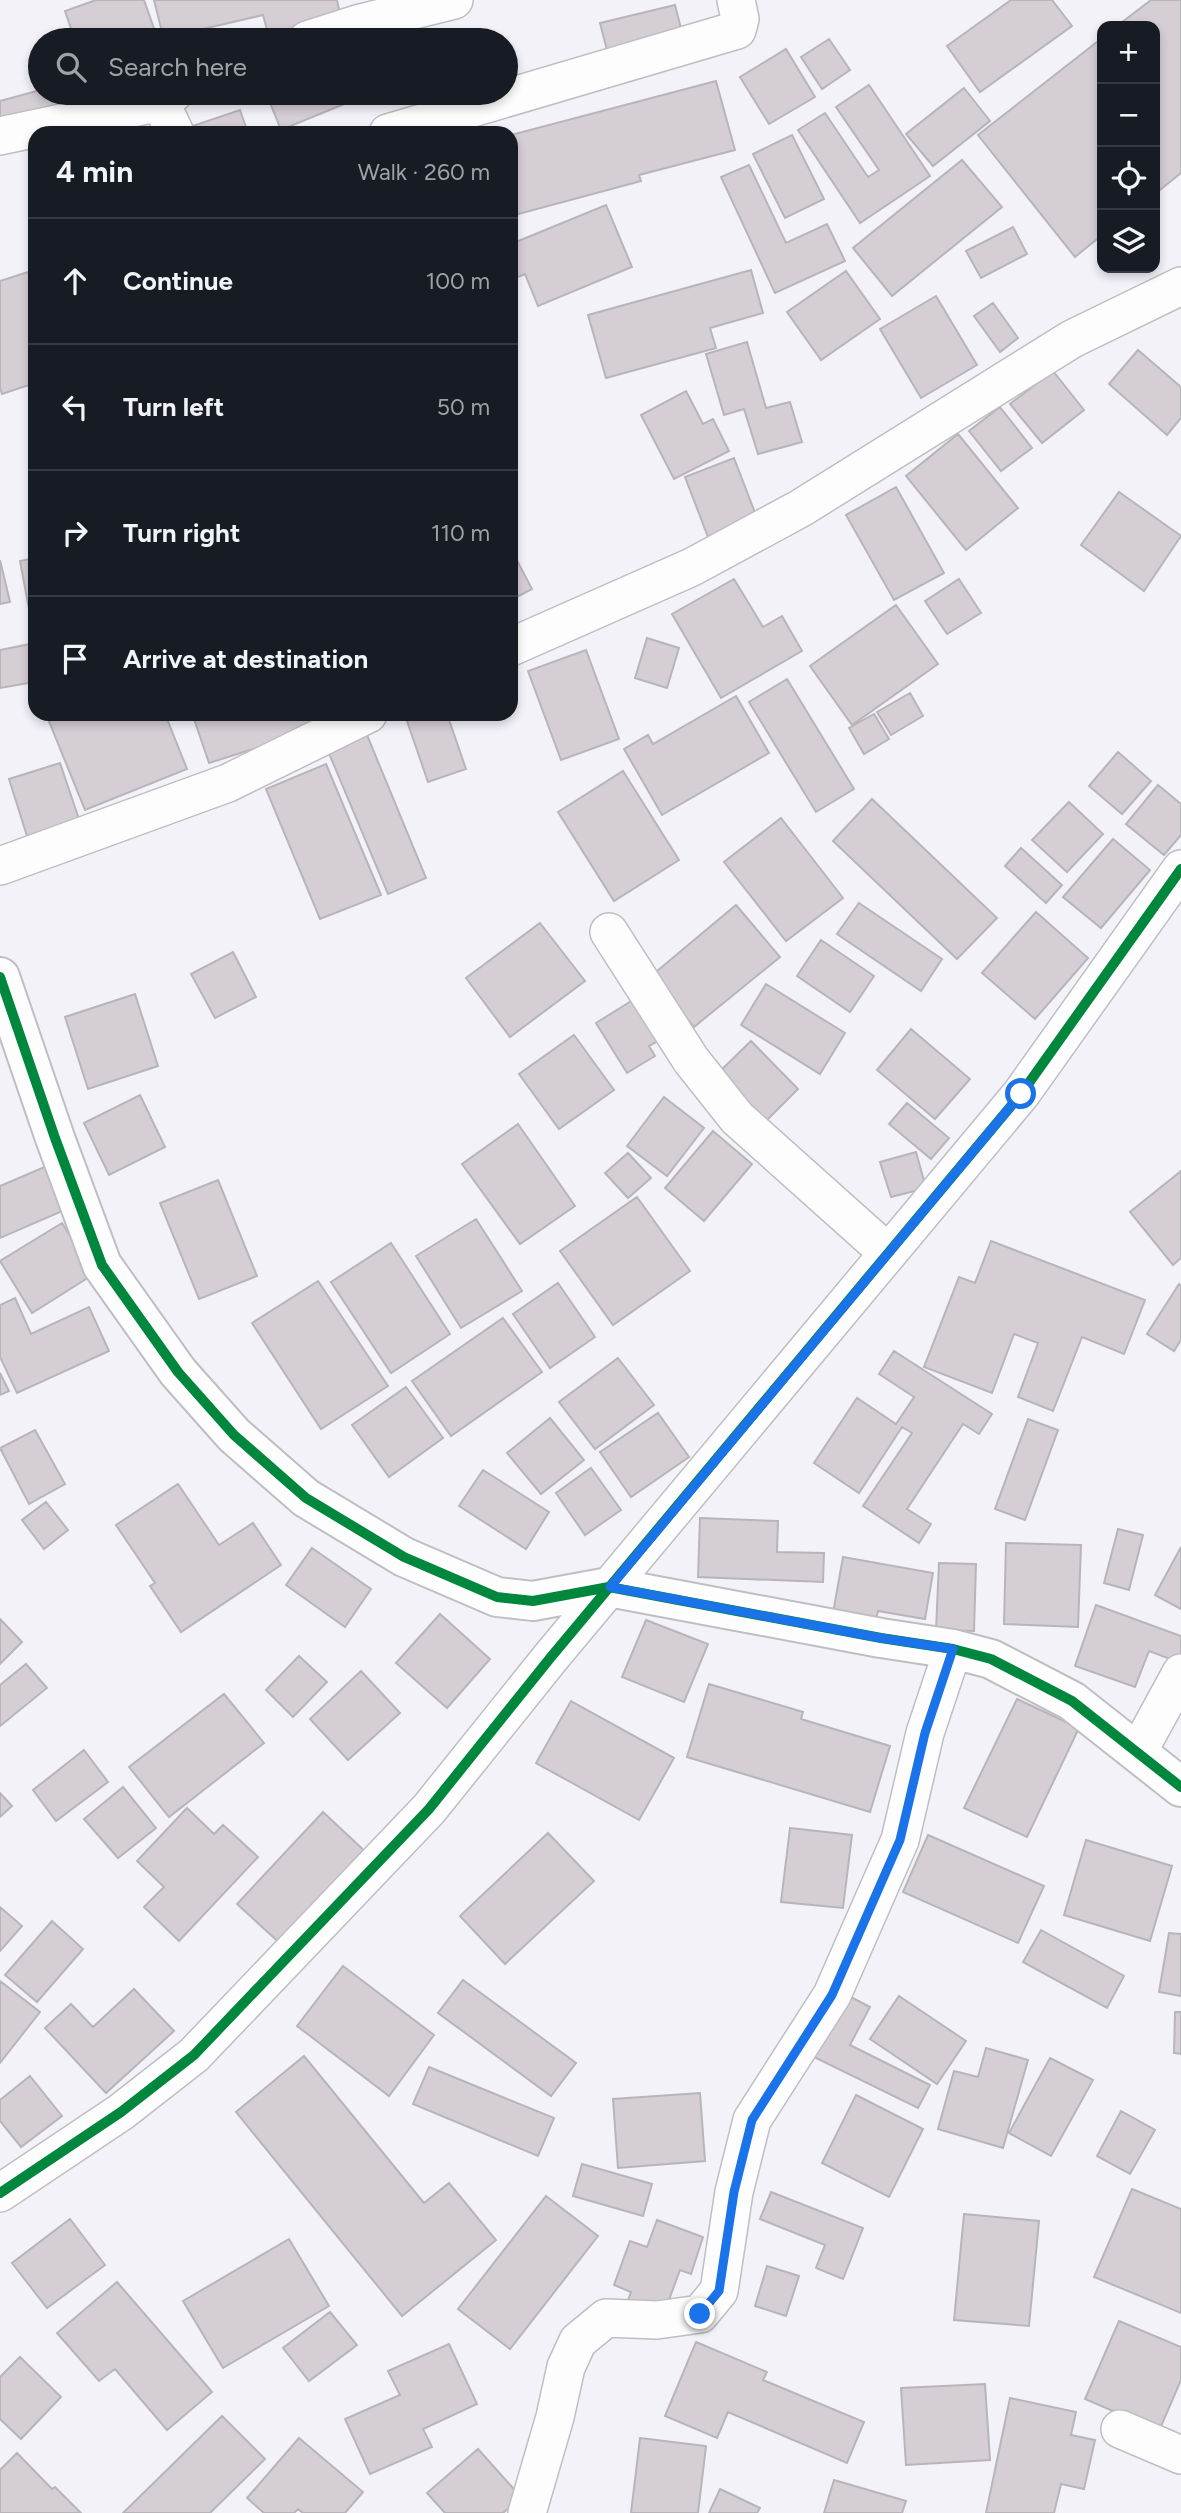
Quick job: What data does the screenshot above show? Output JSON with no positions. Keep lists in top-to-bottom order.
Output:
{
  "page": {
    "map_buttons": ["+", "−"],
    "search": "Search here",
    "heading": ["4 min", "Walk · 260 m"],
    "list": [
      ["Continue", "100 m"],
      ["Turn left", "50 m"],
      ["Turn right", "110 m"],
      "Arrive at destination"
    ]
  }
}
